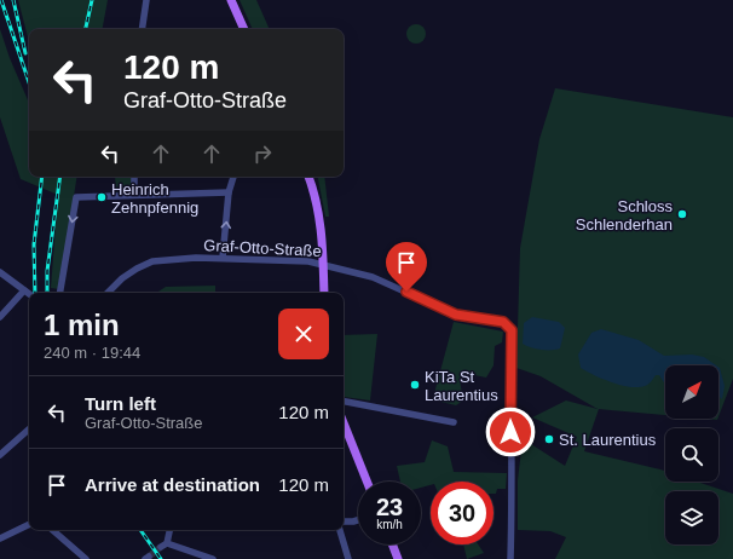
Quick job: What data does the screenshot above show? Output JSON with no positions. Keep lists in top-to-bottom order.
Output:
{
  "streets": {
    "street": ["Graf-Otto-Straße"]
  },
  "places": [
    "Heinrich Zehnpfennig",
    "Schloss Schlenderhan",
    "KiTa St Laurentius",
    "St. Laurentius"
  ],
  "north": "top right",
  "page": {
    "turn": ["120 m", "Graf-Otto-Straße"],
    "heading": ["1 min", "240 m · 19:44"],
    "list": [
      {
        "name": "Turn left",
        "note": "Graf-Otto-Straße",
        "value": "120 m"
      },
      {
        "name": "Arrive at destination",
        "value": "120 m"
      }
    ],
    "speed": "23 km/h",
    "limit": "30"
  }
}
